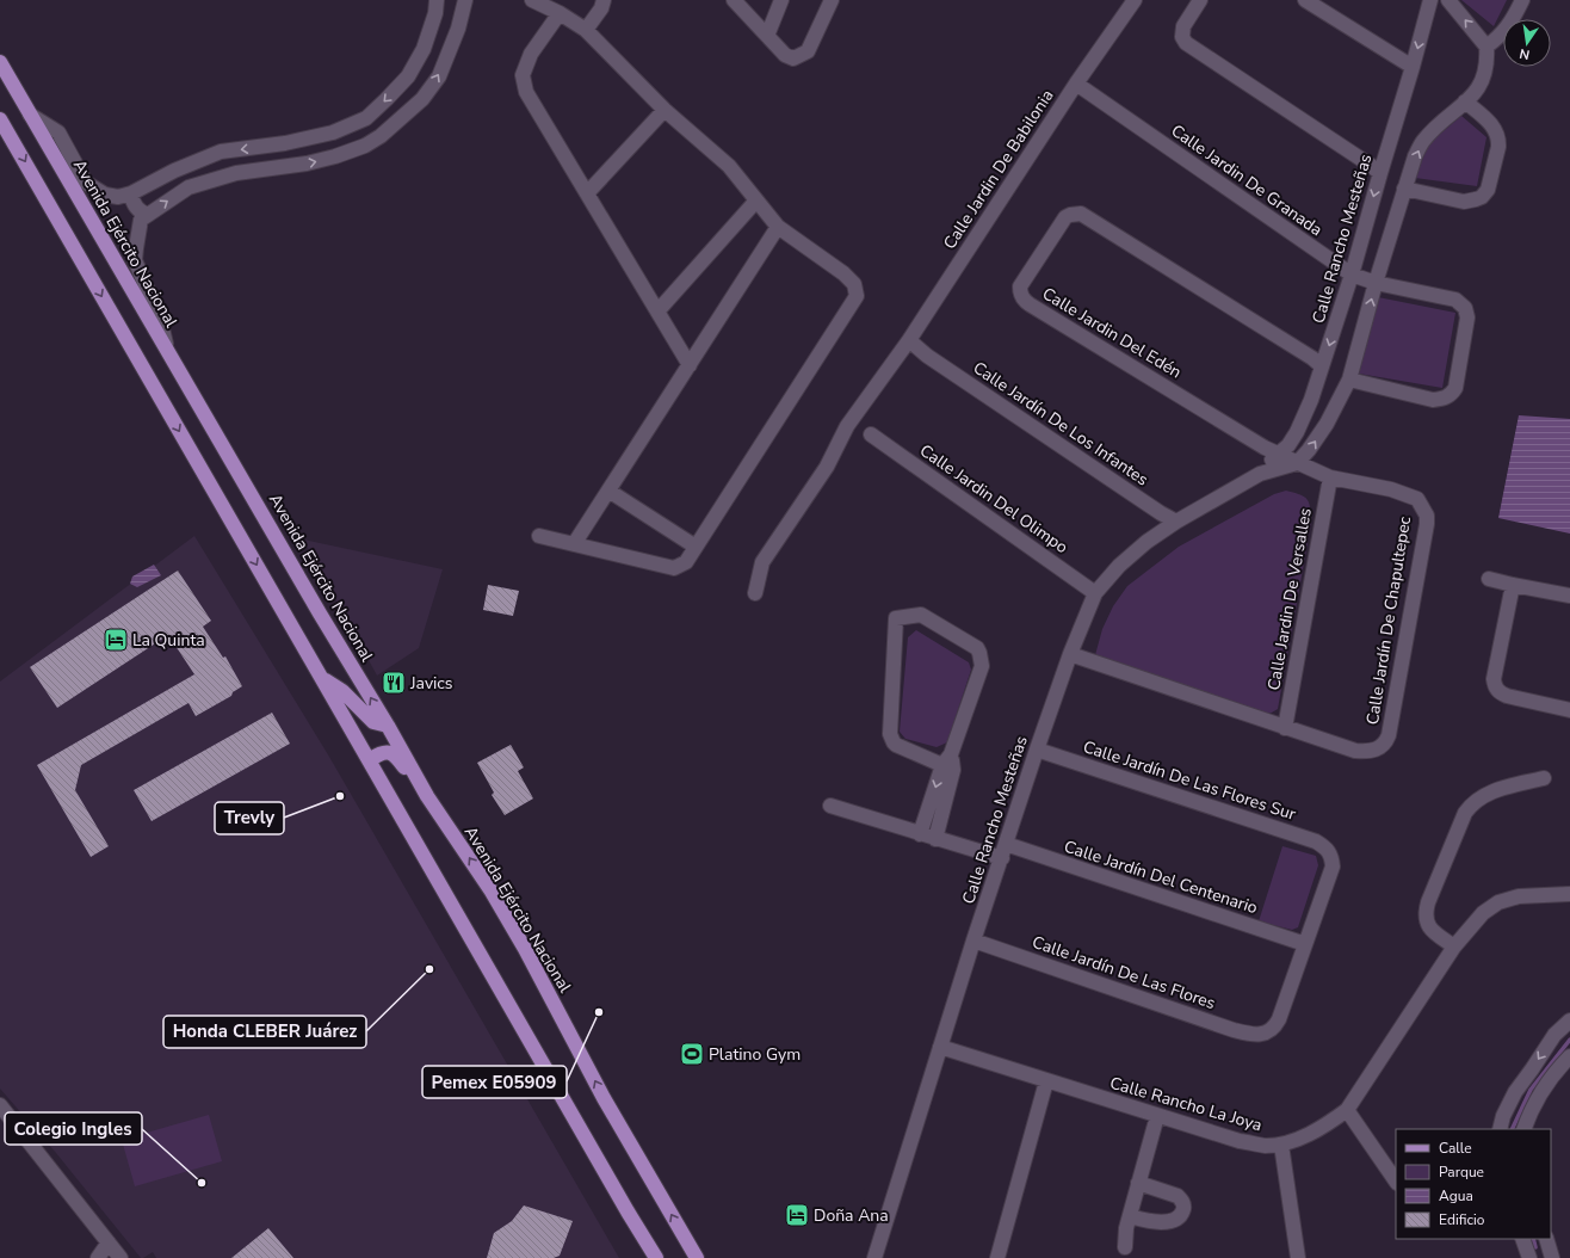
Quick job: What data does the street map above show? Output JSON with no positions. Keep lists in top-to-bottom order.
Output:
{
  "streets": {
    "main road": ["Avenida Ejército Nacional"],
    "street": [
      "Calle Jardin De Babilonia",
      "Calle Jardin De Granada",
      "Calle Rancho Mesteñas",
      "Calle Jardin Del Edén",
      "Calle Jardín De Los Infantes",
      "Calle Jardin Del Olimpo",
      "Calle Jardin De Versalles",
      "Calle Jardín De Chapultepec",
      "Calle Jardín De Las Flores Sur",
      "Calle Jardín Del Centenario",
      "Calle Jardín De Las Flores",
      "Calle Rancho La Joya"
    ]
  },
  "crossings": [
    ["Calle Jardin De Babilonia", "Calle Jardin De Granada"],
    ["Calle Jardin De Babilonia", "Calle Jardín De Los Infantes"],
    ["Calle Jardin De Granada", "Calle Rancho Mesteñas"],
    ["Calle Rancho Mesteñas", "Calle Jardin Del Edén"],
    ["Calle Rancho Mesteñas", "Calle Jardín De Los Infantes"],
    ["Calle Rancho Mesteñas", "Calle Jardin Del Olimpo"],
    ["Calle Rancho Mesteñas", "Calle Jardín De Chapultepec"],
    ["Calle Rancho Mesteñas", "Calle Jardín De Las Flores Sur"],
    ["Calle Rancho Mesteñas", "Calle Jardín Del Centenario"],
    ["Calle Rancho Mesteñas", "Calle Jardín De Las Flores"],
    ["Calle Rancho Mesteñas", "Calle Rancho La Joya"],
    ["Calle Jardin Del Edén", "Calle Jardín De Chapultepec"],
    ["Calle Jardin De Versalles", "Calle Jardín De Chapultepec"],
    ["Calle Jardín De Las Flores Sur", "Calle Jardín Del Centenario"],
    ["Calle Jardín De Las Flores Sur", "Calle Jardín De Las Flores"],
    ["Calle Jardín Del Centenario", "Calle Jardín De Las Flores"]
  ],
  "places": {
    "hotel": ["La Quinta", "Doña Ana"],
    "restaurant": ["Javics"],
    "other": [
      "Trevly",
      "Honda CLEBER Juárez",
      "Pemex E05909",
      "Colegio Ingles"
    ],
    "sports": ["Platino Gym"]
  },
  "legend": [
    "Calle",
    "Parque",
    "Agua",
    "Edificio"
  ],
  "north": "bottom"
}
